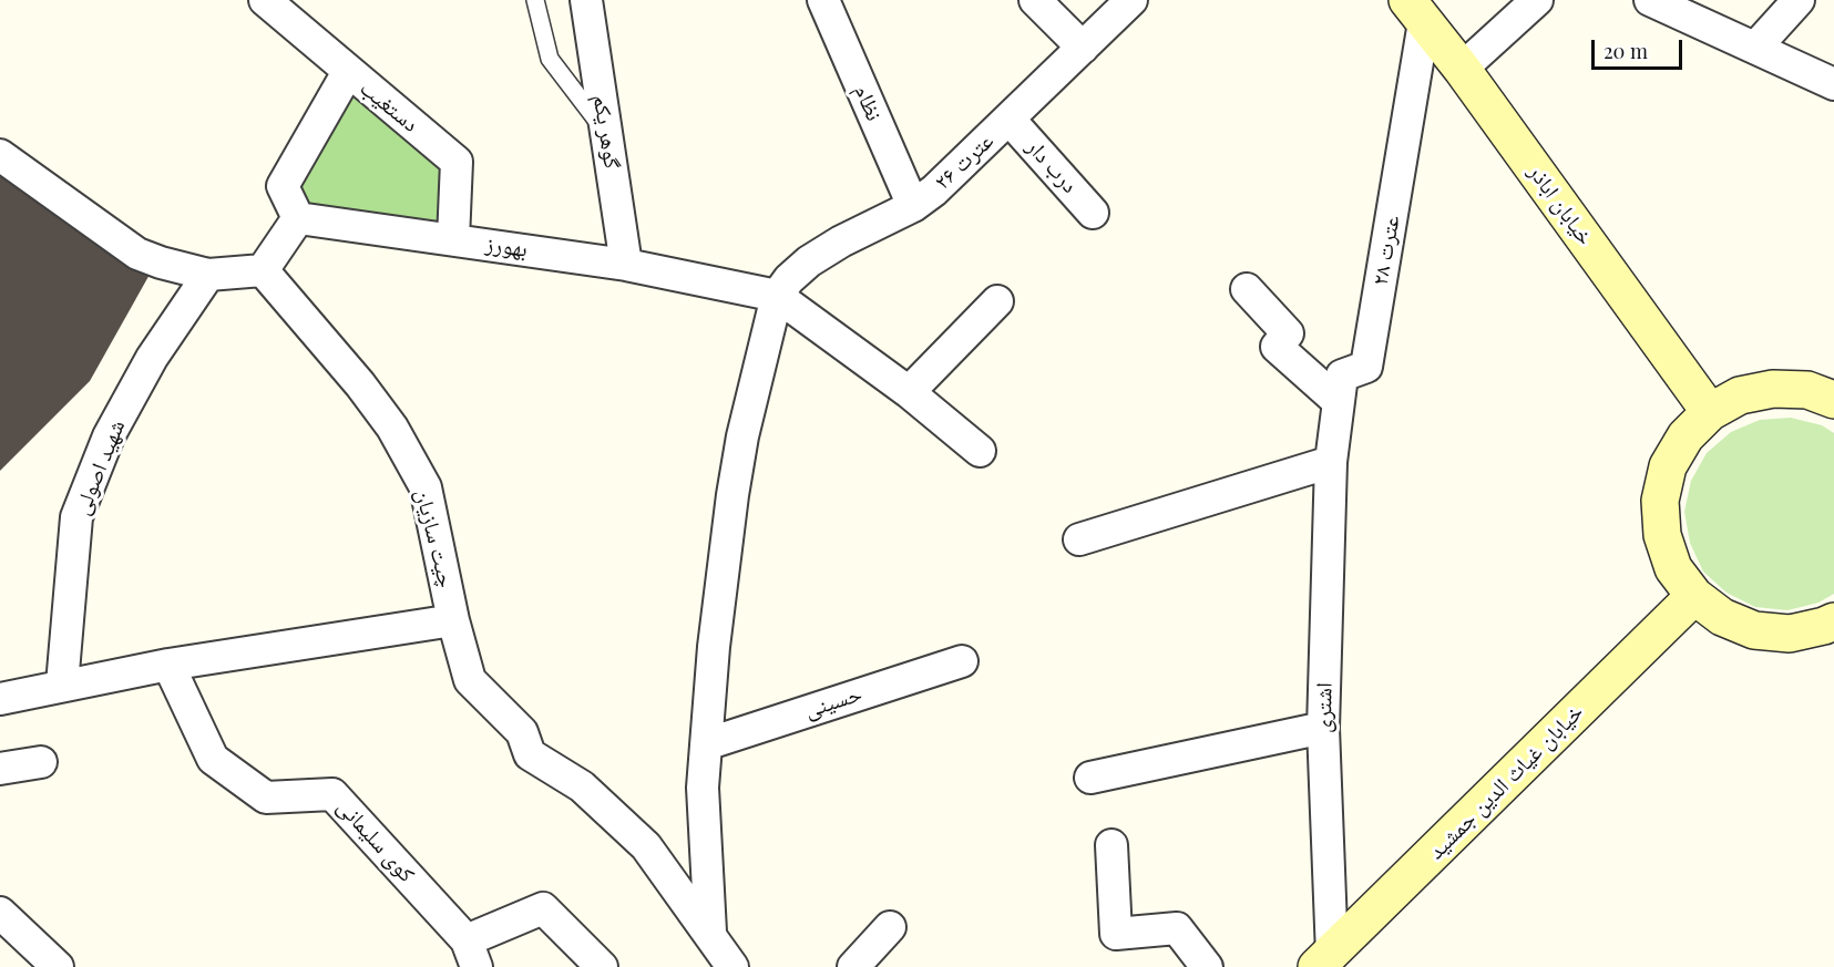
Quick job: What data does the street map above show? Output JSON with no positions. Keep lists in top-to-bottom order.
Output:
{
  "streets": {
    "main road": ["خیابان اباذر", "خیابان غیاث الدین جمشید"],
    "street": [
      "نظام",
      "دستغیب",
      "گوهر یکم",
      "عترت ۲۶",
      "درب دار",
      "بهورز",
      "عترت ۲۸",
      "شهید اصولی",
      "چیت سازیان",
      "حسینی",
      "اشتری",
      "کوی سلیمانی"
    ]
  },
  "crossings": [
    ["نظام", "عترت ۲۶"],
    ["دستغیب", "بهورز"],
    ["گوهر یکم", "بهورز"],
    ["عترت ۲۶", "درب دار"],
    ["عترت ۲۶", "بهورز"],
    ["خیابان اباذر", "عترت ۲۸"],
    ["عترت ۲۸", "اشتری"],
    ["اشتری", "خیابان غیاث الدین جمشید"]
  ],
  "scale_bar": "20 m"
}
